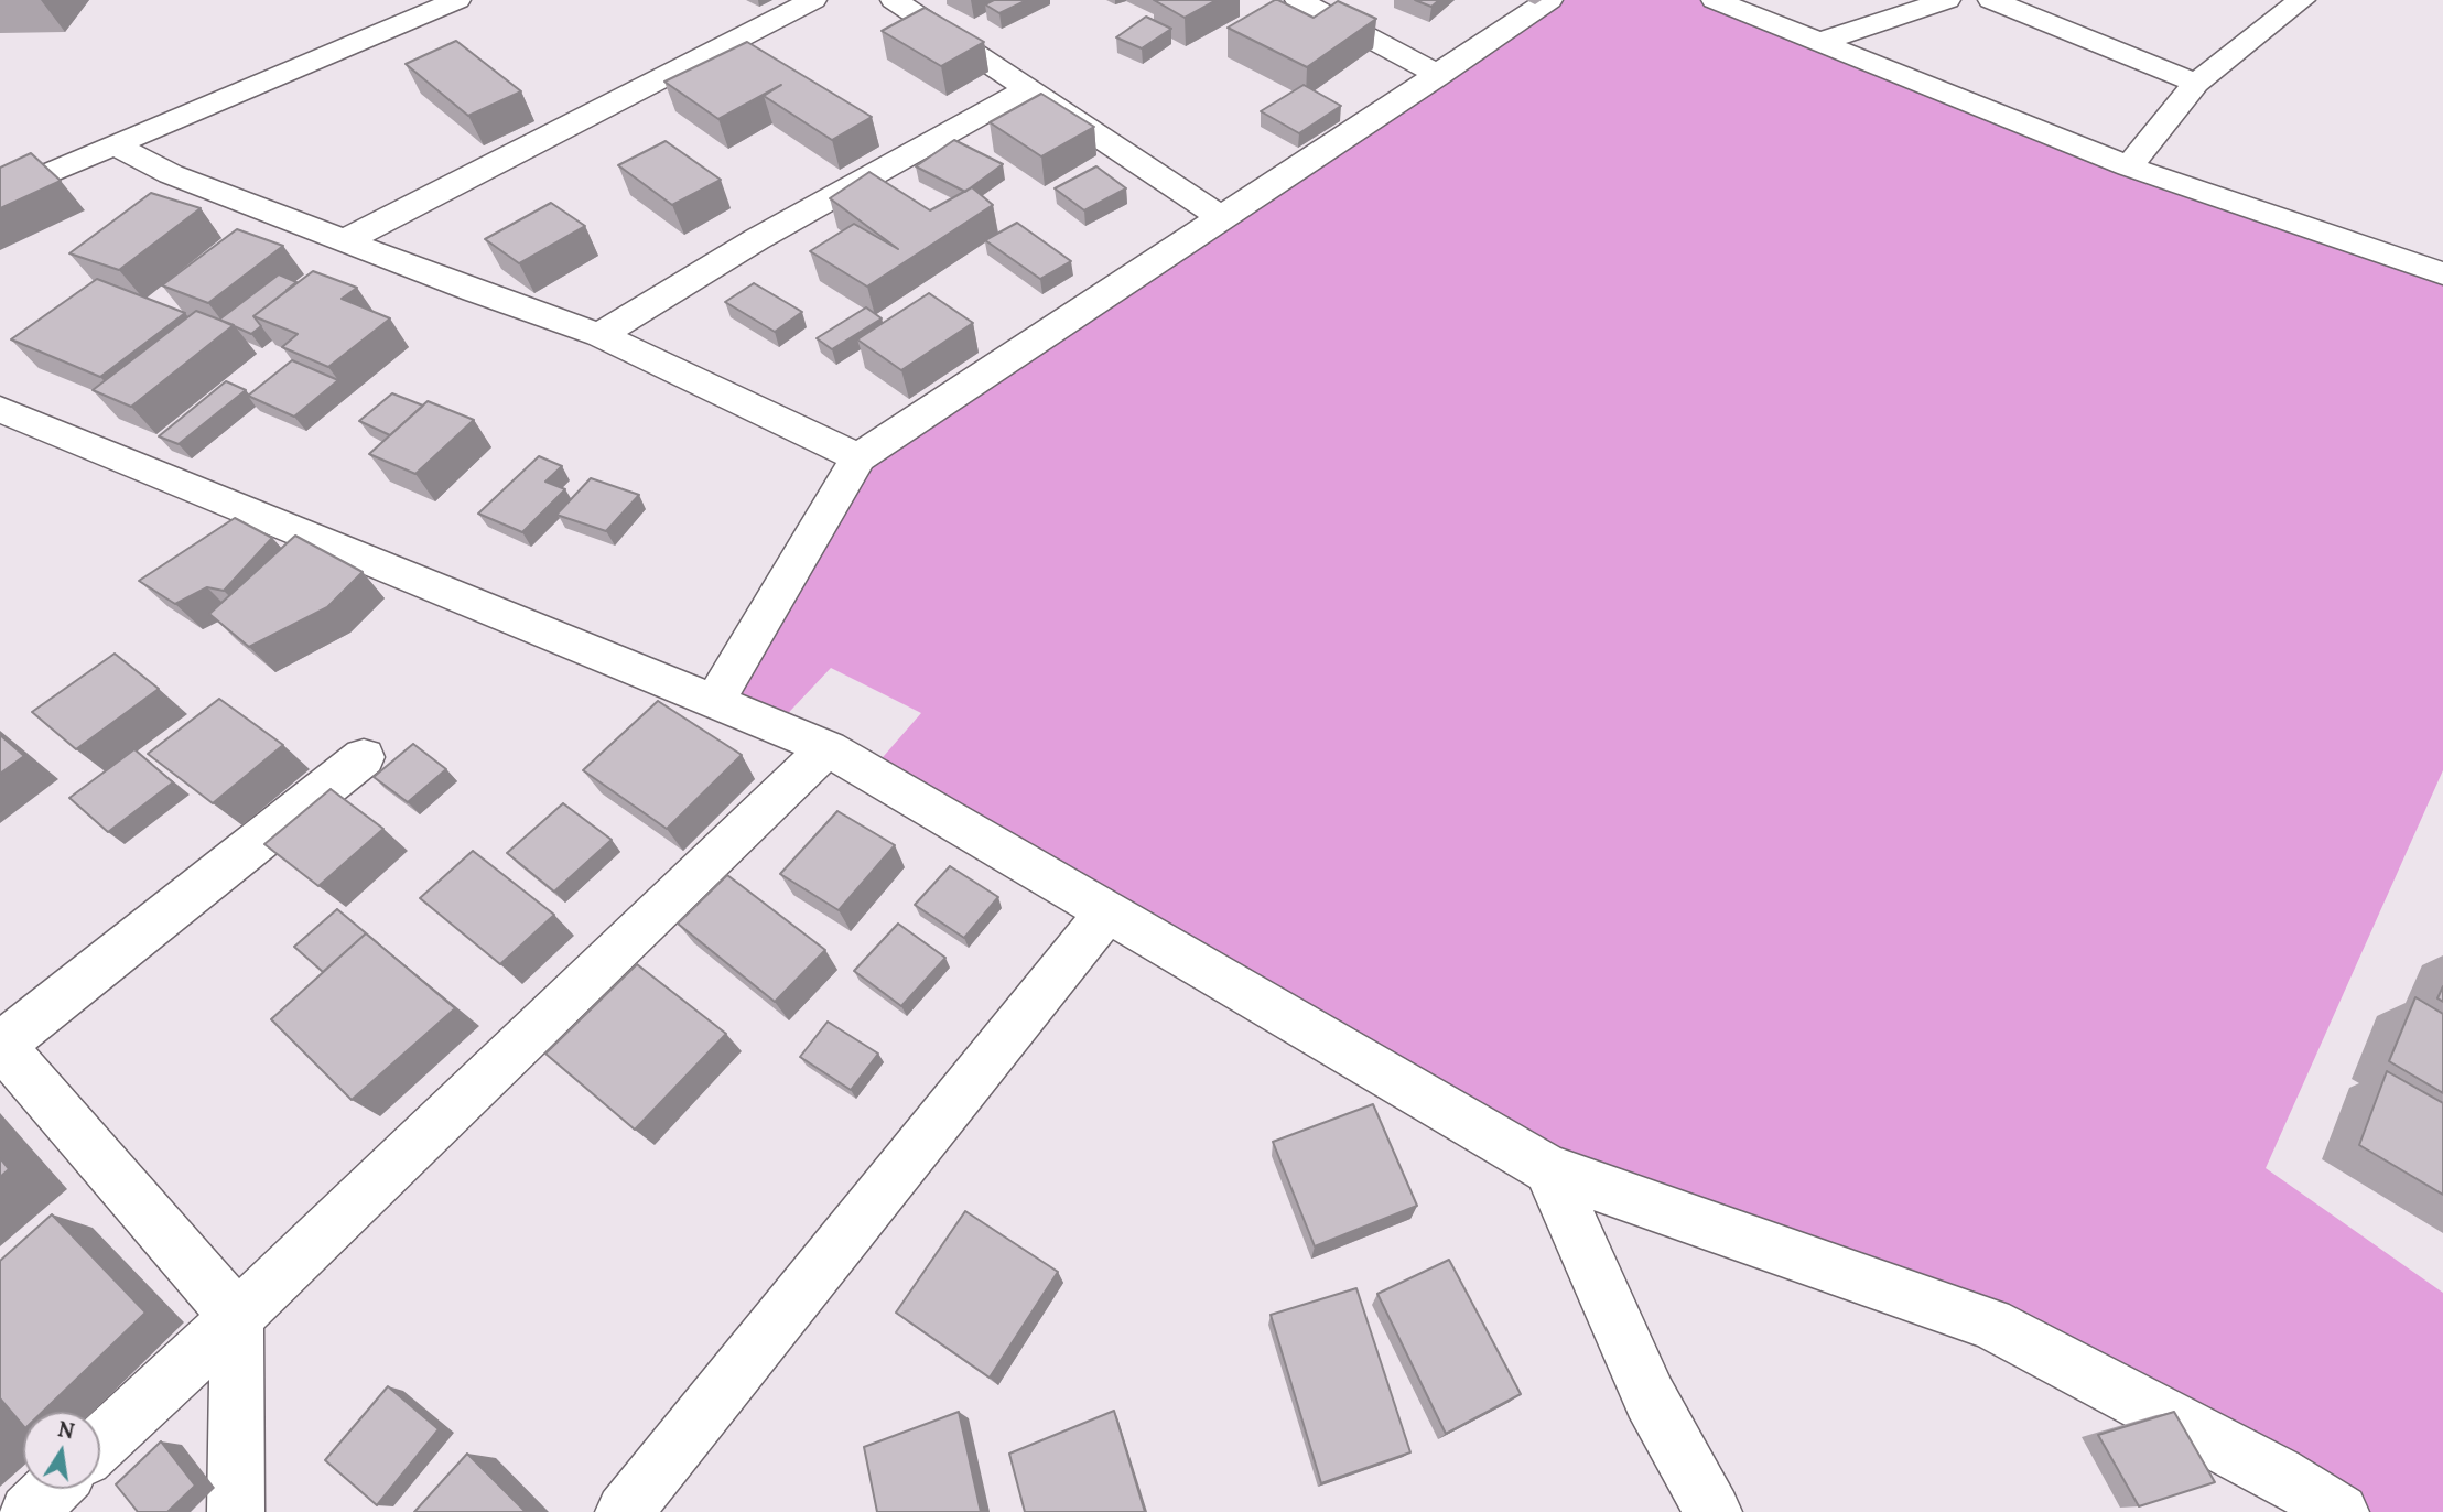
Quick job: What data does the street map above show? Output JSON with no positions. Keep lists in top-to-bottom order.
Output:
{
  "north": "top"
}
